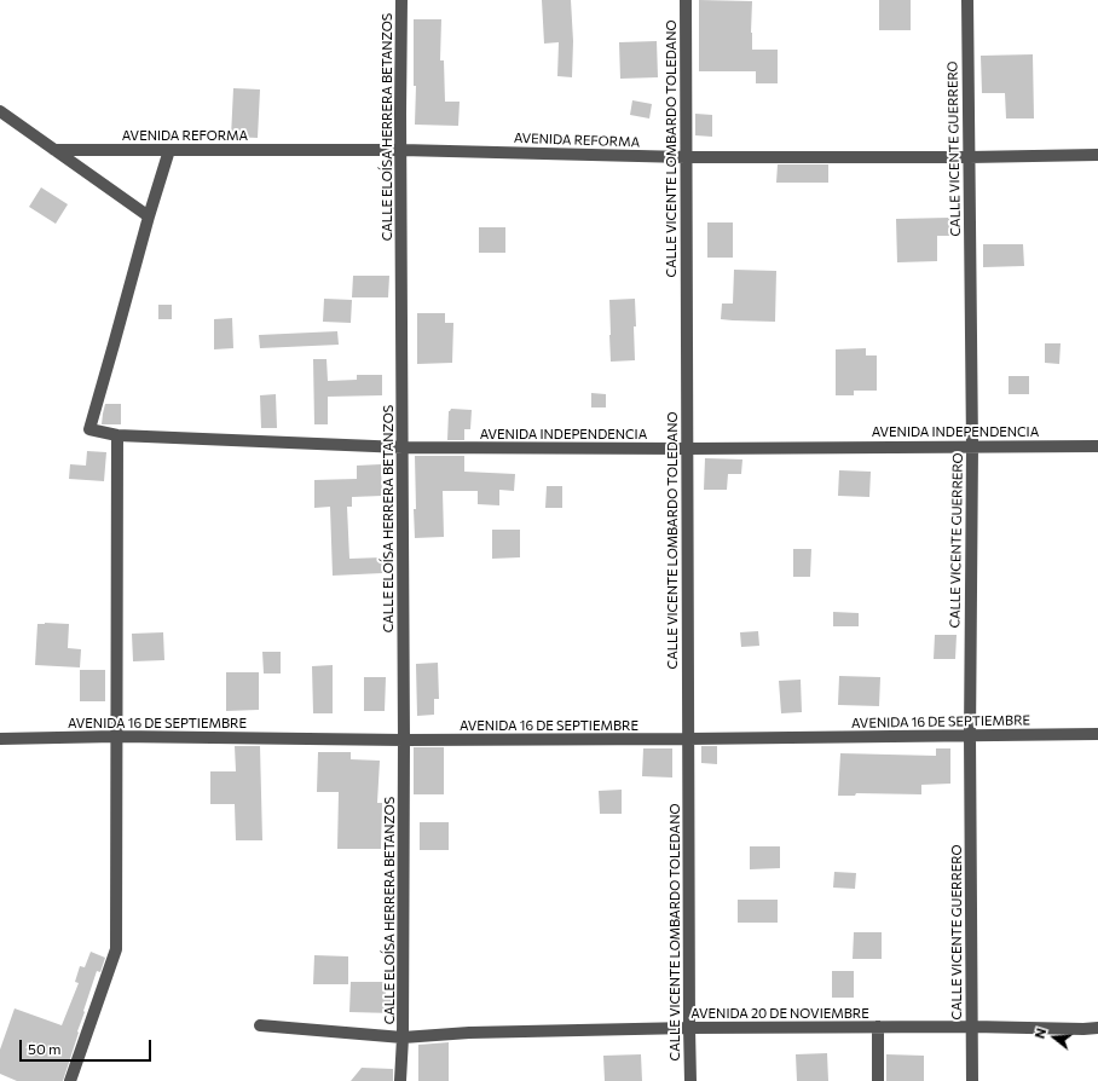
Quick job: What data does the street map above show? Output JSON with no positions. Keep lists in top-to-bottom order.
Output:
{
  "streets": {
    "street": [
      "CALLE ELOÍSA HERRERA BETANZOS",
      "AVENIDA REFORMA",
      "CALLE VICENTE LOMBARDO TOLEDANO",
      "CALLE VICENTE GUERRERO",
      "AVENIDA INDEPENDENCIA",
      "AVENIDA 16 DE SEPTIEMBRE",
      "AVENIDA 20 DE NOVIEMBRE"
    ]
  },
  "crossings": [
    ["CALLE ELOÍSA HERRERA BETANZOS", "AVENIDA REFORMA"],
    ["CALLE ELOÍSA HERRERA BETANZOS", "AVENIDA INDEPENDENCIA"],
    ["CALLE ELOÍSA HERRERA BETANZOS", "AVENIDA 16 DE SEPTIEMBRE"],
    ["CALLE ELOÍSA HERRERA BETANZOS", "AVENIDA 20 DE NOVIEMBRE"],
    ["AVENIDA REFORMA", "CALLE VICENTE LOMBARDO TOLEDANO"],
    ["AVENIDA REFORMA", "CALLE VICENTE GUERRERO"],
    ["CALLE VICENTE LOMBARDO TOLEDANO", "AVENIDA INDEPENDENCIA"],
    ["CALLE VICENTE LOMBARDO TOLEDANO", "AVENIDA 16 DE SEPTIEMBRE"],
    ["CALLE VICENTE LOMBARDO TOLEDANO", "AVENIDA 20 DE NOVIEMBRE"],
    ["CALLE VICENTE GUERRERO", "AVENIDA INDEPENDENCIA"],
    ["CALLE VICENTE GUERRERO", "AVENIDA 16 DE SEPTIEMBRE"],
    ["CALLE VICENTE GUERRERO", "AVENIDA 20 DE NOVIEMBRE"]
  ],
  "scale_bar": "50 m",
  "north": "left"
}
